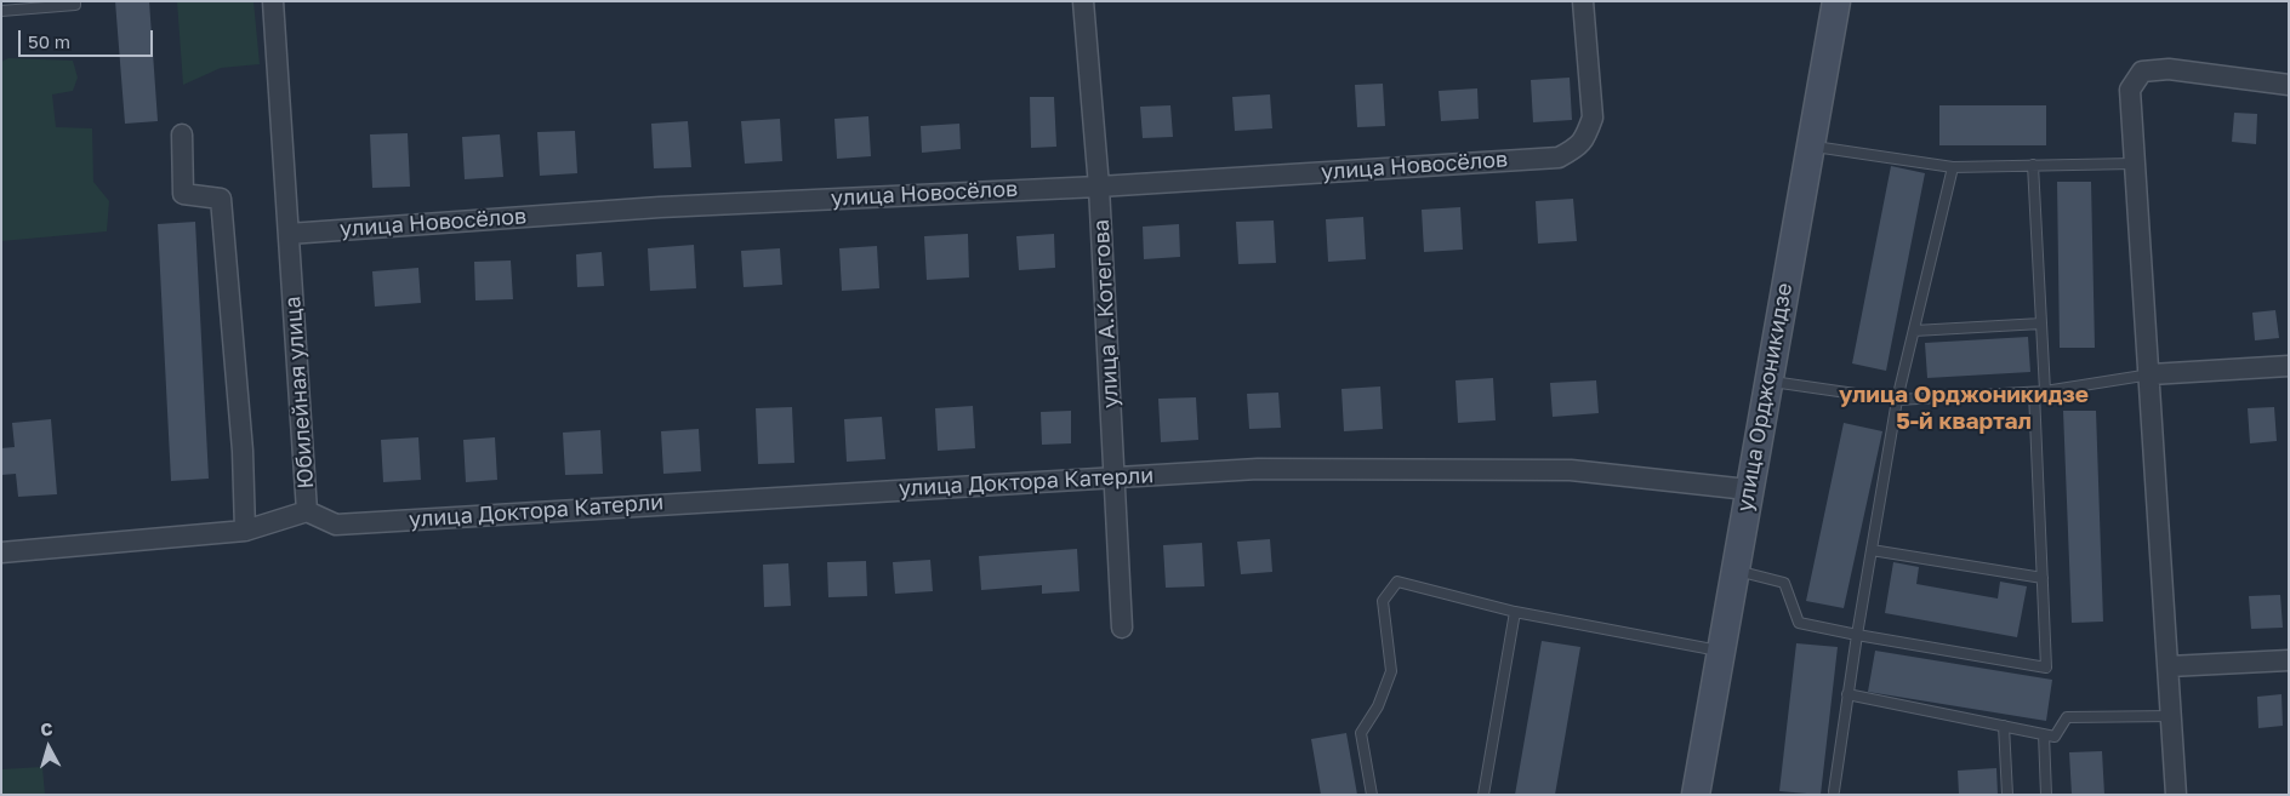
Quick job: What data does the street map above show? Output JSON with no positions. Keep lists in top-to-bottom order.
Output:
{
  "streets": {
    "main road": ["улица Орджоникидзе"],
    "street": [
      "улица Новосёлов",
      "улица А.Котегова",
      "Юбилейная улица",
      "улица Доктора Катерли"
    ]
  },
  "crossings": [
    ["улица Новосёлов", "улица А.Котегова"],
    ["улица Новосёлов", "Юбилейная улица"],
    ["улица А.Котегова", "улица Доктора Катерли"],
    ["Юбилейная улица", "улица Доктора Катерли"],
    ["улица Орджоникидзе", "улица Доктора Катерли"]
  ],
  "districts": ["улица Орджоникидзе 5-й квартал"],
  "scale_bar": "50 m",
  "north": "top"
}
